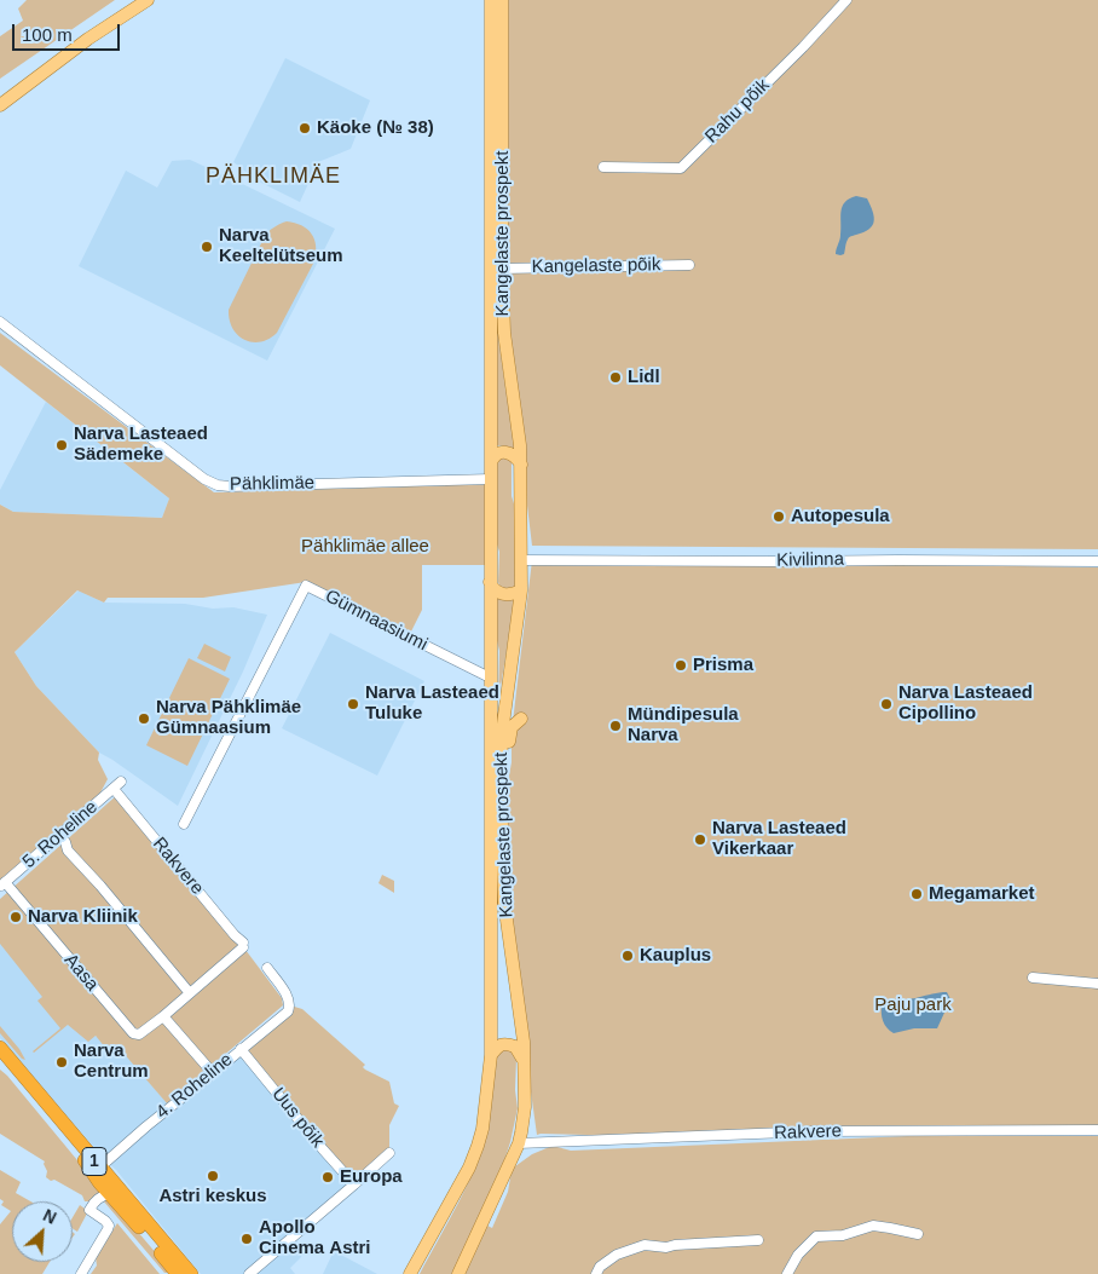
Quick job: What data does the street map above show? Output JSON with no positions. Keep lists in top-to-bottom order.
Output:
{
  "streets": {
    "highway": ["1"],
    "main road": ["Kangelaste prospekt"],
    "street": [
      "Rahu põik",
      "Kangelaste põik",
      "Pähklimäe",
      "Kivilinna",
      "Gümnaasiumi",
      "5. Roheline",
      "Rakvere",
      "Aasa",
      "4. Roheline",
      "Uus põik"
    ]
  },
  "crossings": [
    ["Kangelaste prospekt", "Kangelaste põik"],
    ["Kangelaste prospekt", "Pähklimäe"],
    ["Kangelaste prospekt", "Kivilinna"],
    ["Kangelaste prospekt", "Gümnaasiumi"],
    ["Kangelaste prospekt", "Rakvere"],
    ["5. Roheline", "Rakvere"],
    ["5. Roheline", "Aasa"],
    ["Rakvere", "Aasa"],
    ["4. Roheline", "Uus põik"],
    ["4. Roheline", "1"]
  ],
  "districts": ["PÄHKLIMÄE"],
  "parks": ["Pähklimäe allee", "Paju park"],
  "places": [
    "Käoke (№ 38)",
    "Narva Keeltelütseum",
    "Lidl",
    "Narva Lasteaed Sädemeke",
    "Autopesula",
    "Prisma",
    "Narva Lasteaed Tuluke",
    "Narva Lasteaed Cipollino",
    "Narva Pähklimäe Gümnaasium",
    "Mündipesula Narva",
    "Narva Lasteaed Vikerkaar",
    "Megamarket",
    "Narva Kliinik",
    "Kauplus",
    "Narva Centrum",
    "Astri keskus",
    "Europa",
    "Apollo Cinema Astri"
  ],
  "scale_bar": "100 m",
  "north": "top right"
}
